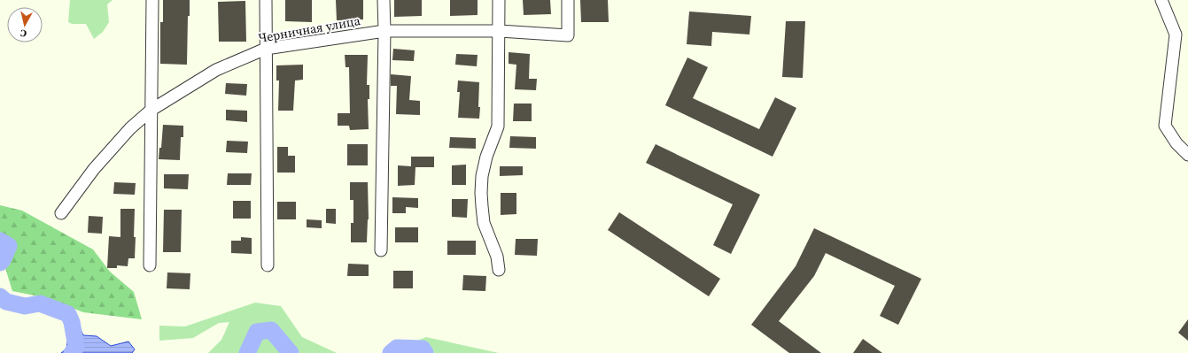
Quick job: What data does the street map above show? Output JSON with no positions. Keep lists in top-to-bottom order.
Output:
{
  "streets": {
    "street": ["Черничная улица"]
  },
  "north": "bottom"
}
